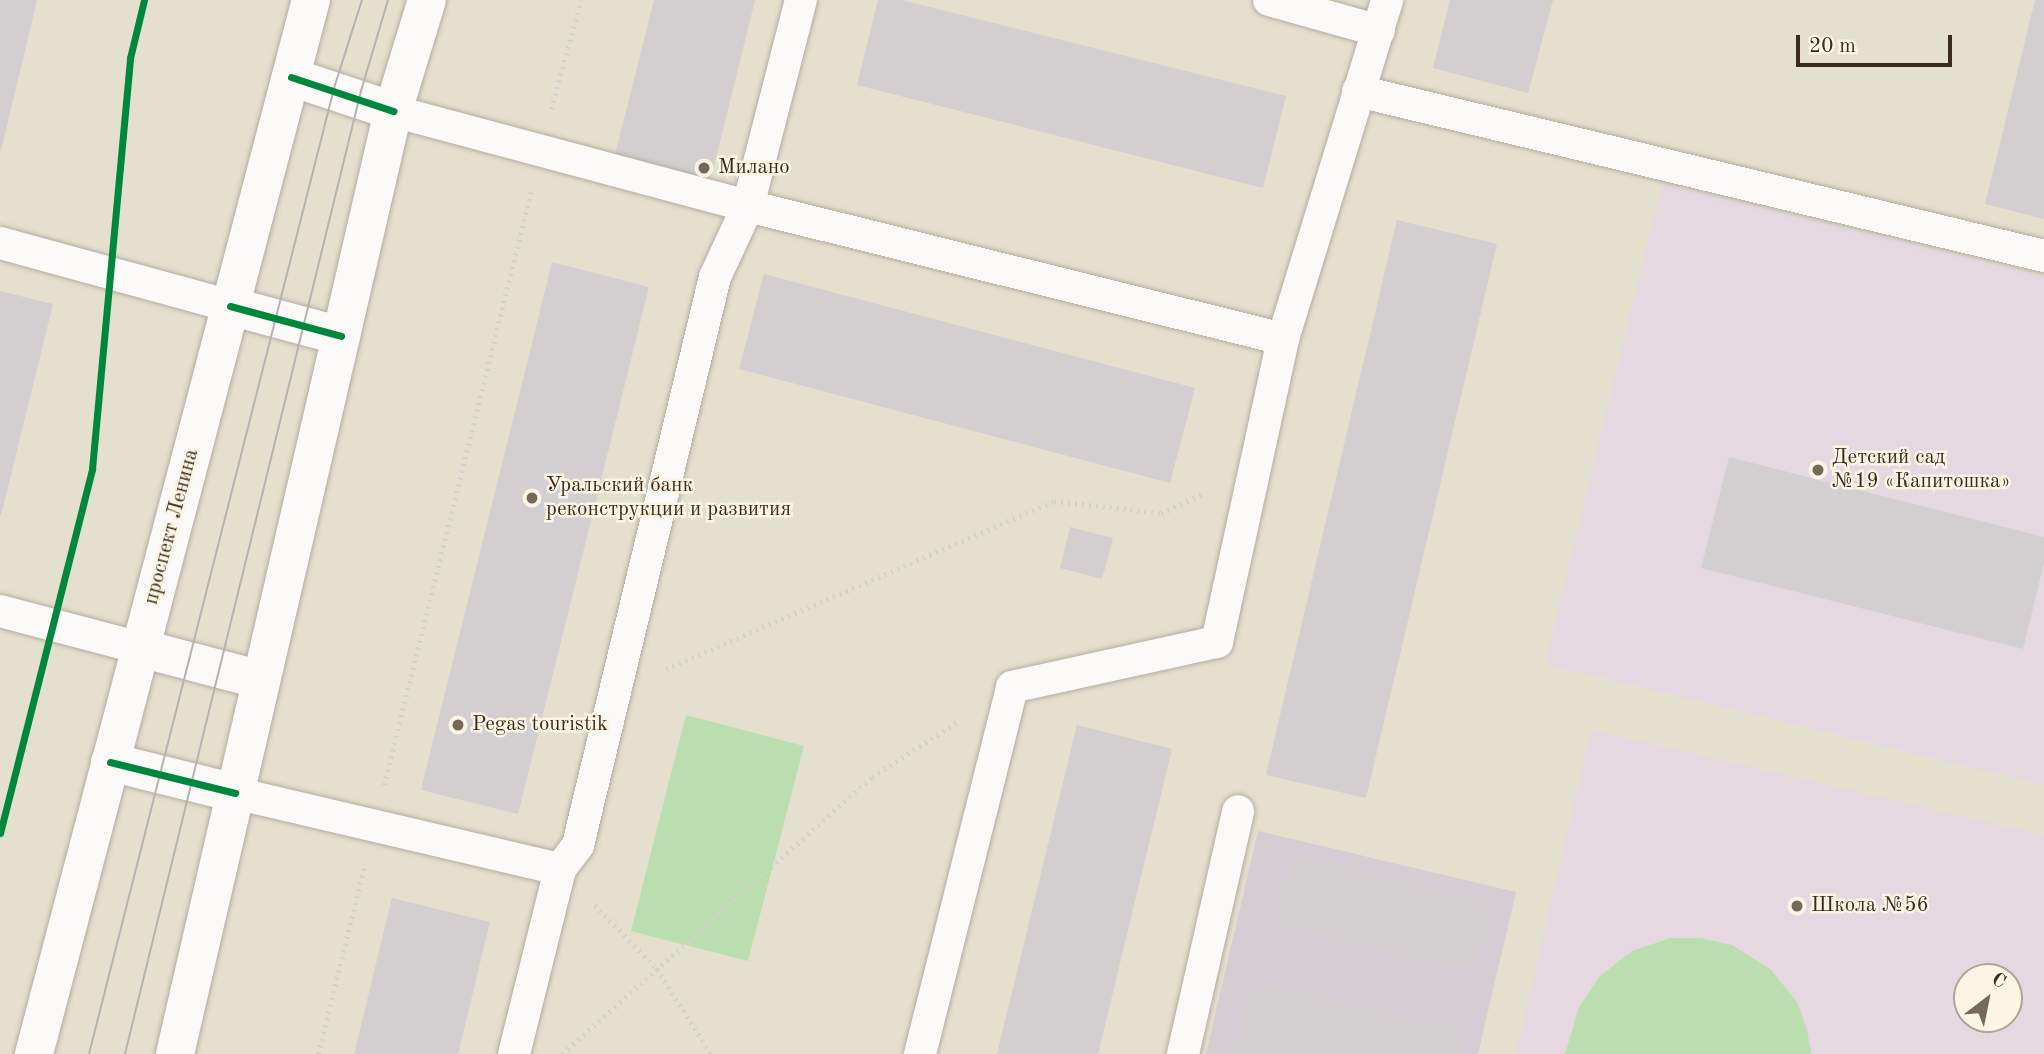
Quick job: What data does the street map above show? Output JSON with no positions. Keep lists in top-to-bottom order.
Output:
{
  "streets": {
    "main road": ["проспект Ленина"]
  },
  "places": [
    "Милано",
    "Детский сад №19 «Капитошка»",
    "Уральский банк реконструкции и развития",
    "Pegas touristik",
    "Школа №56"
  ],
  "scale_bar": "20 m",
  "north": "top right"
}
